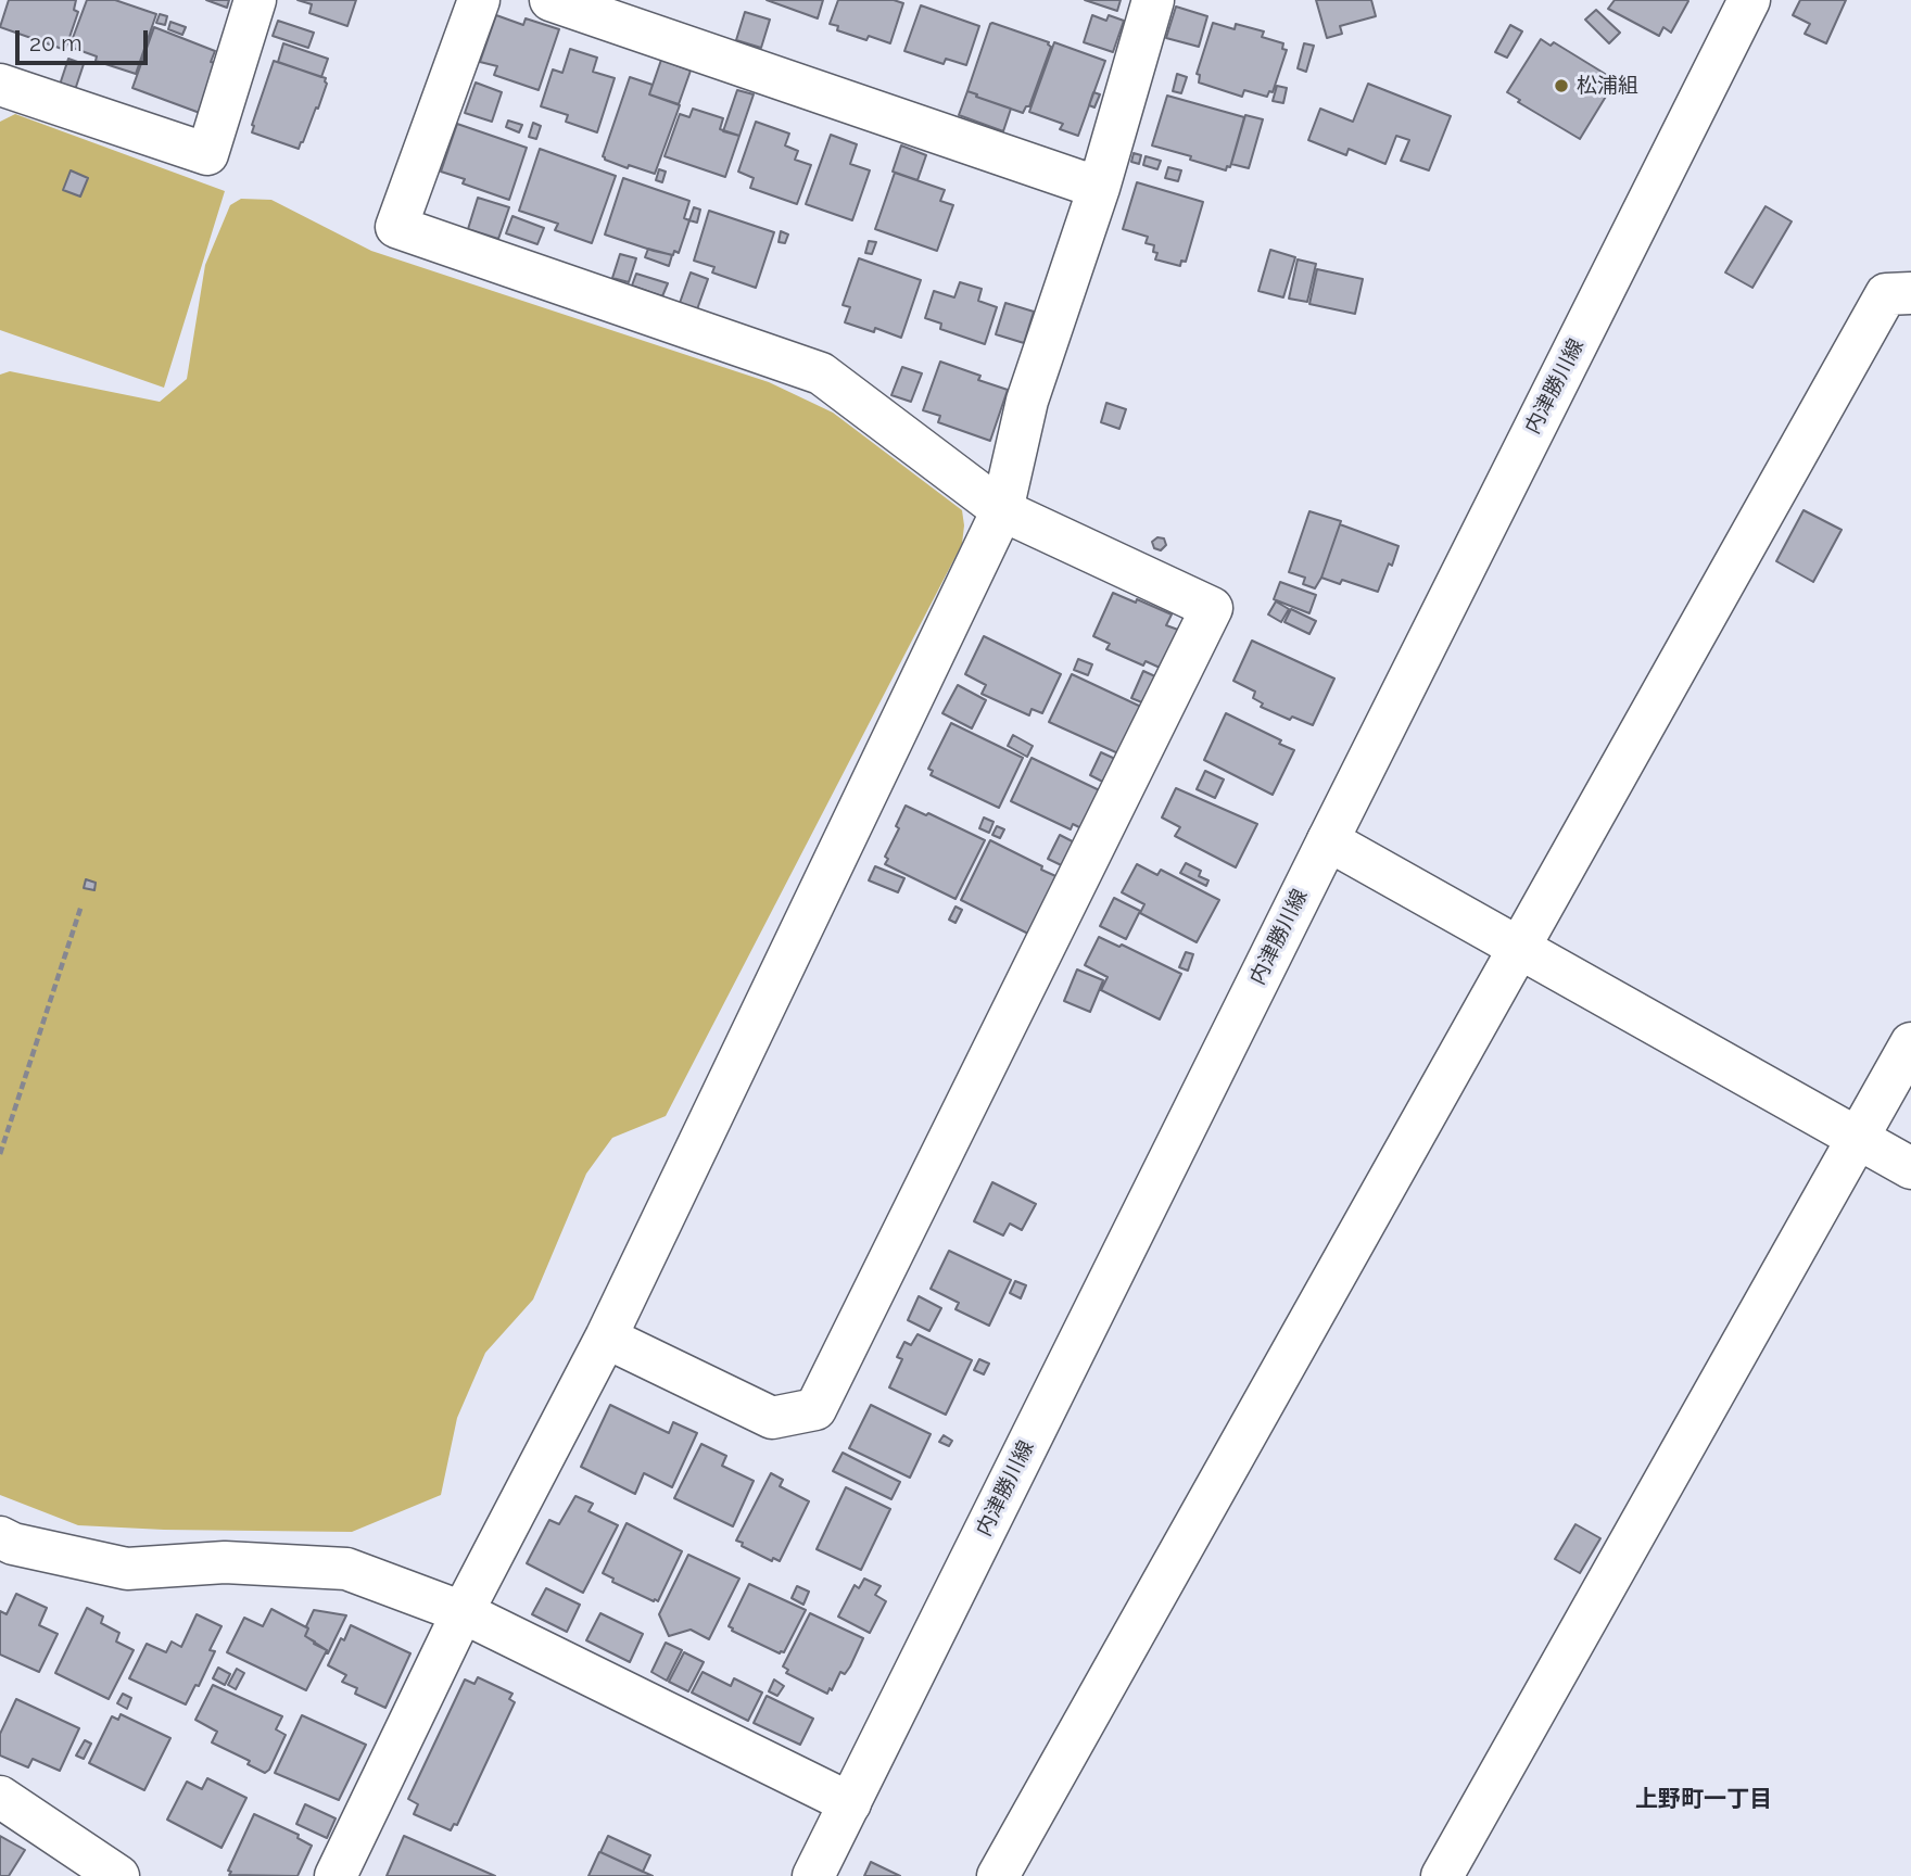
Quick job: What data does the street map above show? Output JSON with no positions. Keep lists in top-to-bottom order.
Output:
{
  "streets": {
    "street": ["内津勝川線"]
  },
  "districts": ["上野町一丁目"],
  "places": ["松浦組"],
  "scale_bar": "20 m"
}
